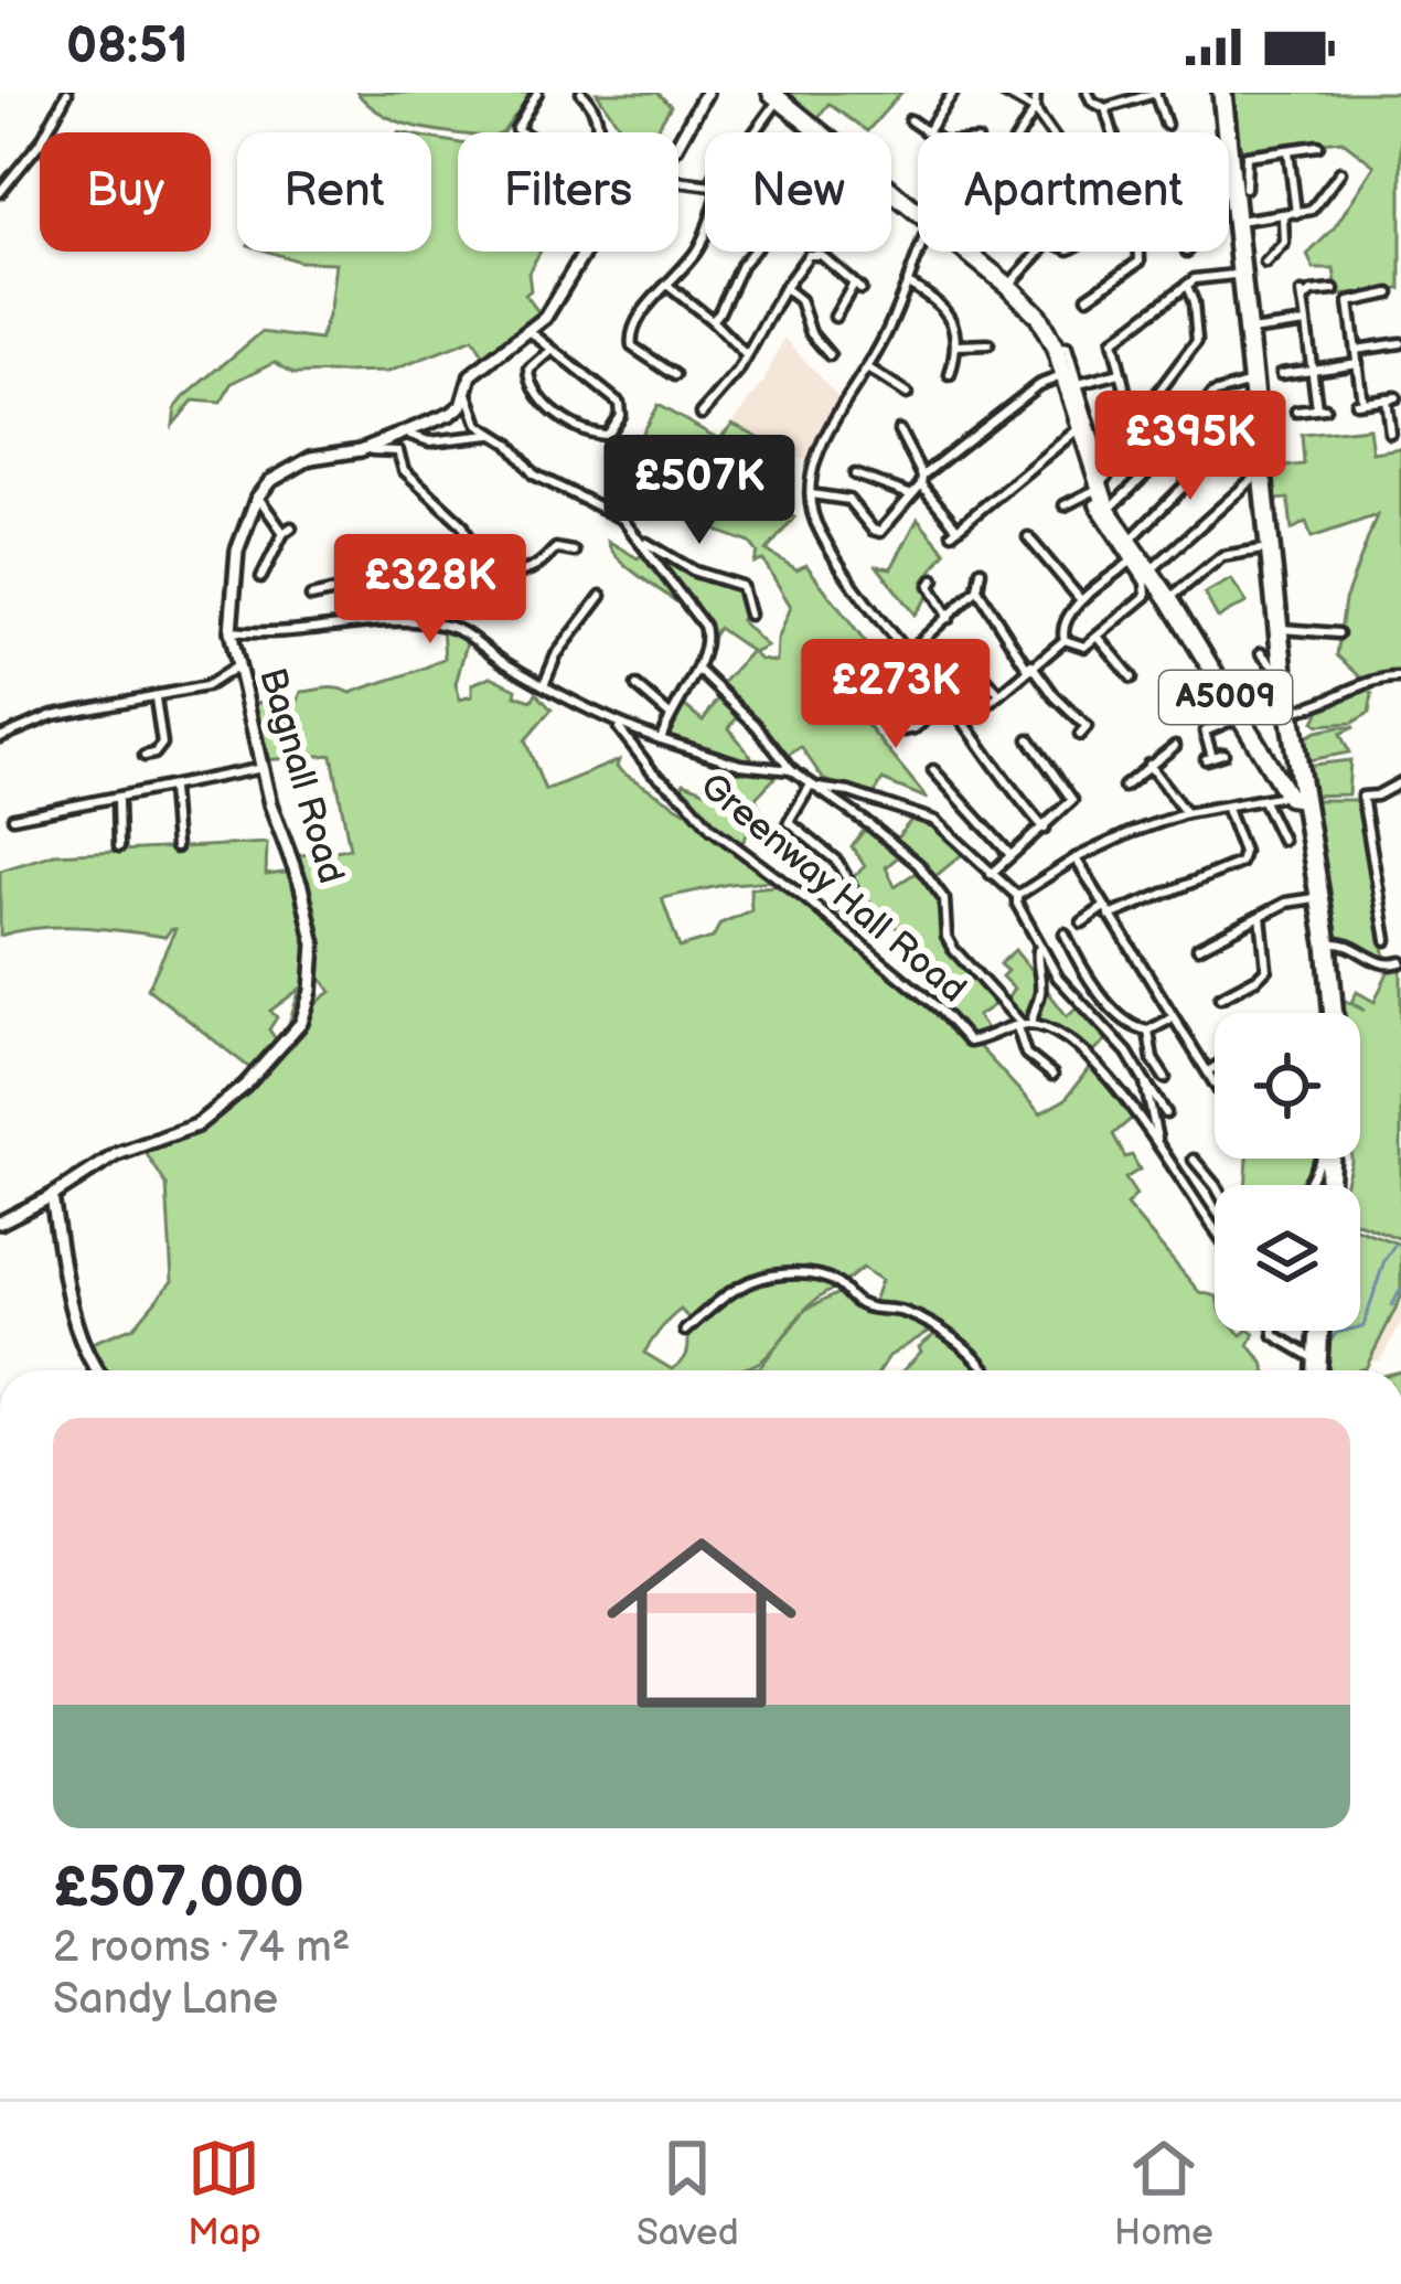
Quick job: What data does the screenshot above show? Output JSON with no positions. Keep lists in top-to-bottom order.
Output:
{
  "streets": {
    "main road": ["A5009"],
    "street": ["Bagnall Road", "Greenway Hall Road"]
  },
  "page": {
    "status": "08:51",
    "chip": [
      "Buy",
      "Rent",
      "Filters",
      "New",
      "Apartment"
    ],
    "price": [
      "£395K",
      "£507K",
      "£328K",
      "£273K"
    ],
    "list": [
      {
        "name": "£507,000",
        "note": "2 rooms · 74 m² · Sandy Lane"
      }
    ],
    "tabs": ["Map", "Saved", "Home"]
  }
}
